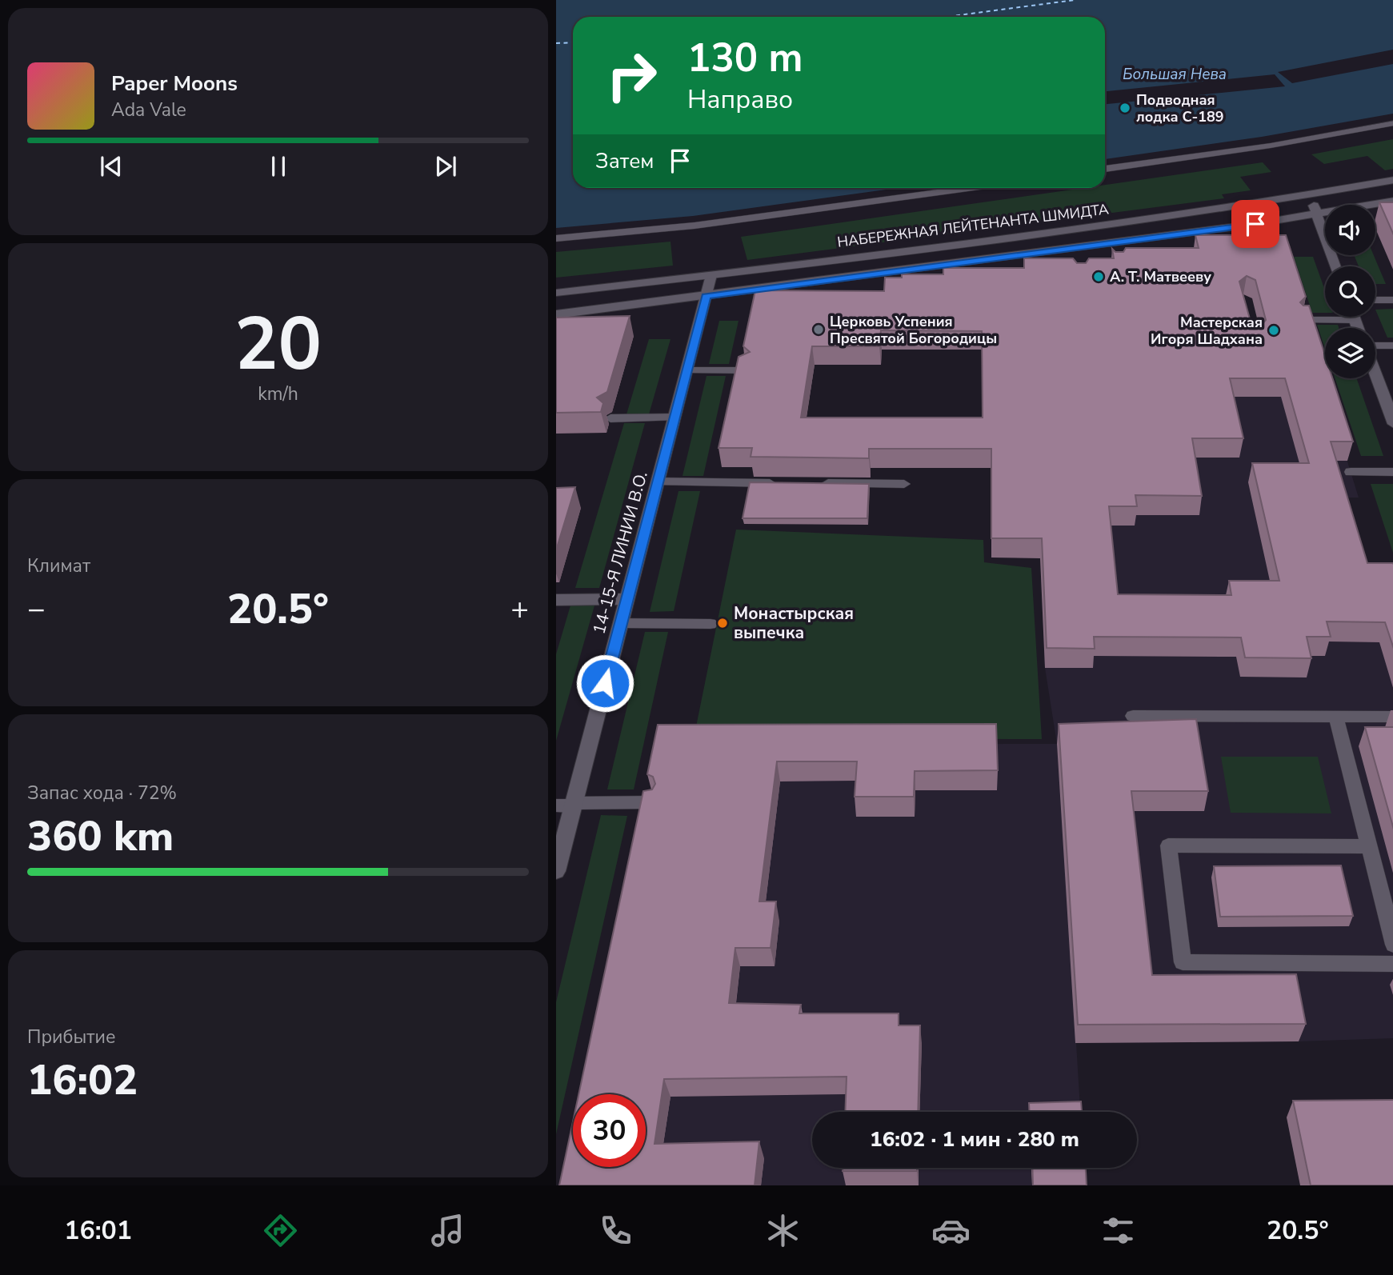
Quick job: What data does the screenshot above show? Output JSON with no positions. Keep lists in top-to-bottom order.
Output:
{
  "streets": {
    "street": ["НАБЕРЕЖНАЯ ЛЕЙТЕНАНТА ШМИДТА", "14-15-Я ЛИНИИ В.О."]
  },
  "crossings": [
    ["НАБЕРЕЖНАЯ ЛЕЙТЕНАНТА ШМИДТА", "14-15-Я ЛИНИИ В.О."]
  ],
  "water": ["Большая Нева"],
  "places": [
    "Подводная лодка С-189",
    "А. Т. Матвееву",
    "Церковь Успения Пресвятой Богородицы",
    "Мастерская Игоря Шадхана",
    "Монастырская выпечка"
  ],
  "page": {
    "turn": ["130 m", "Направо"],
    "song": ["Paper Moons", "Ada Vale"],
    "then": "Затем",
    "tile": [
      ["20", "km/h"],
      "Климат",
      ["Запас хода · 72%", "360 km"],
      ["Прибытие", "16:02"]
    ],
    "heat": ["−", "20.5°", "+"],
    "limit": "30",
    "trip": "16:02 · 1 мин · 280 m",
    "tabs": ["16:01", "20.5°"]
  }
}
